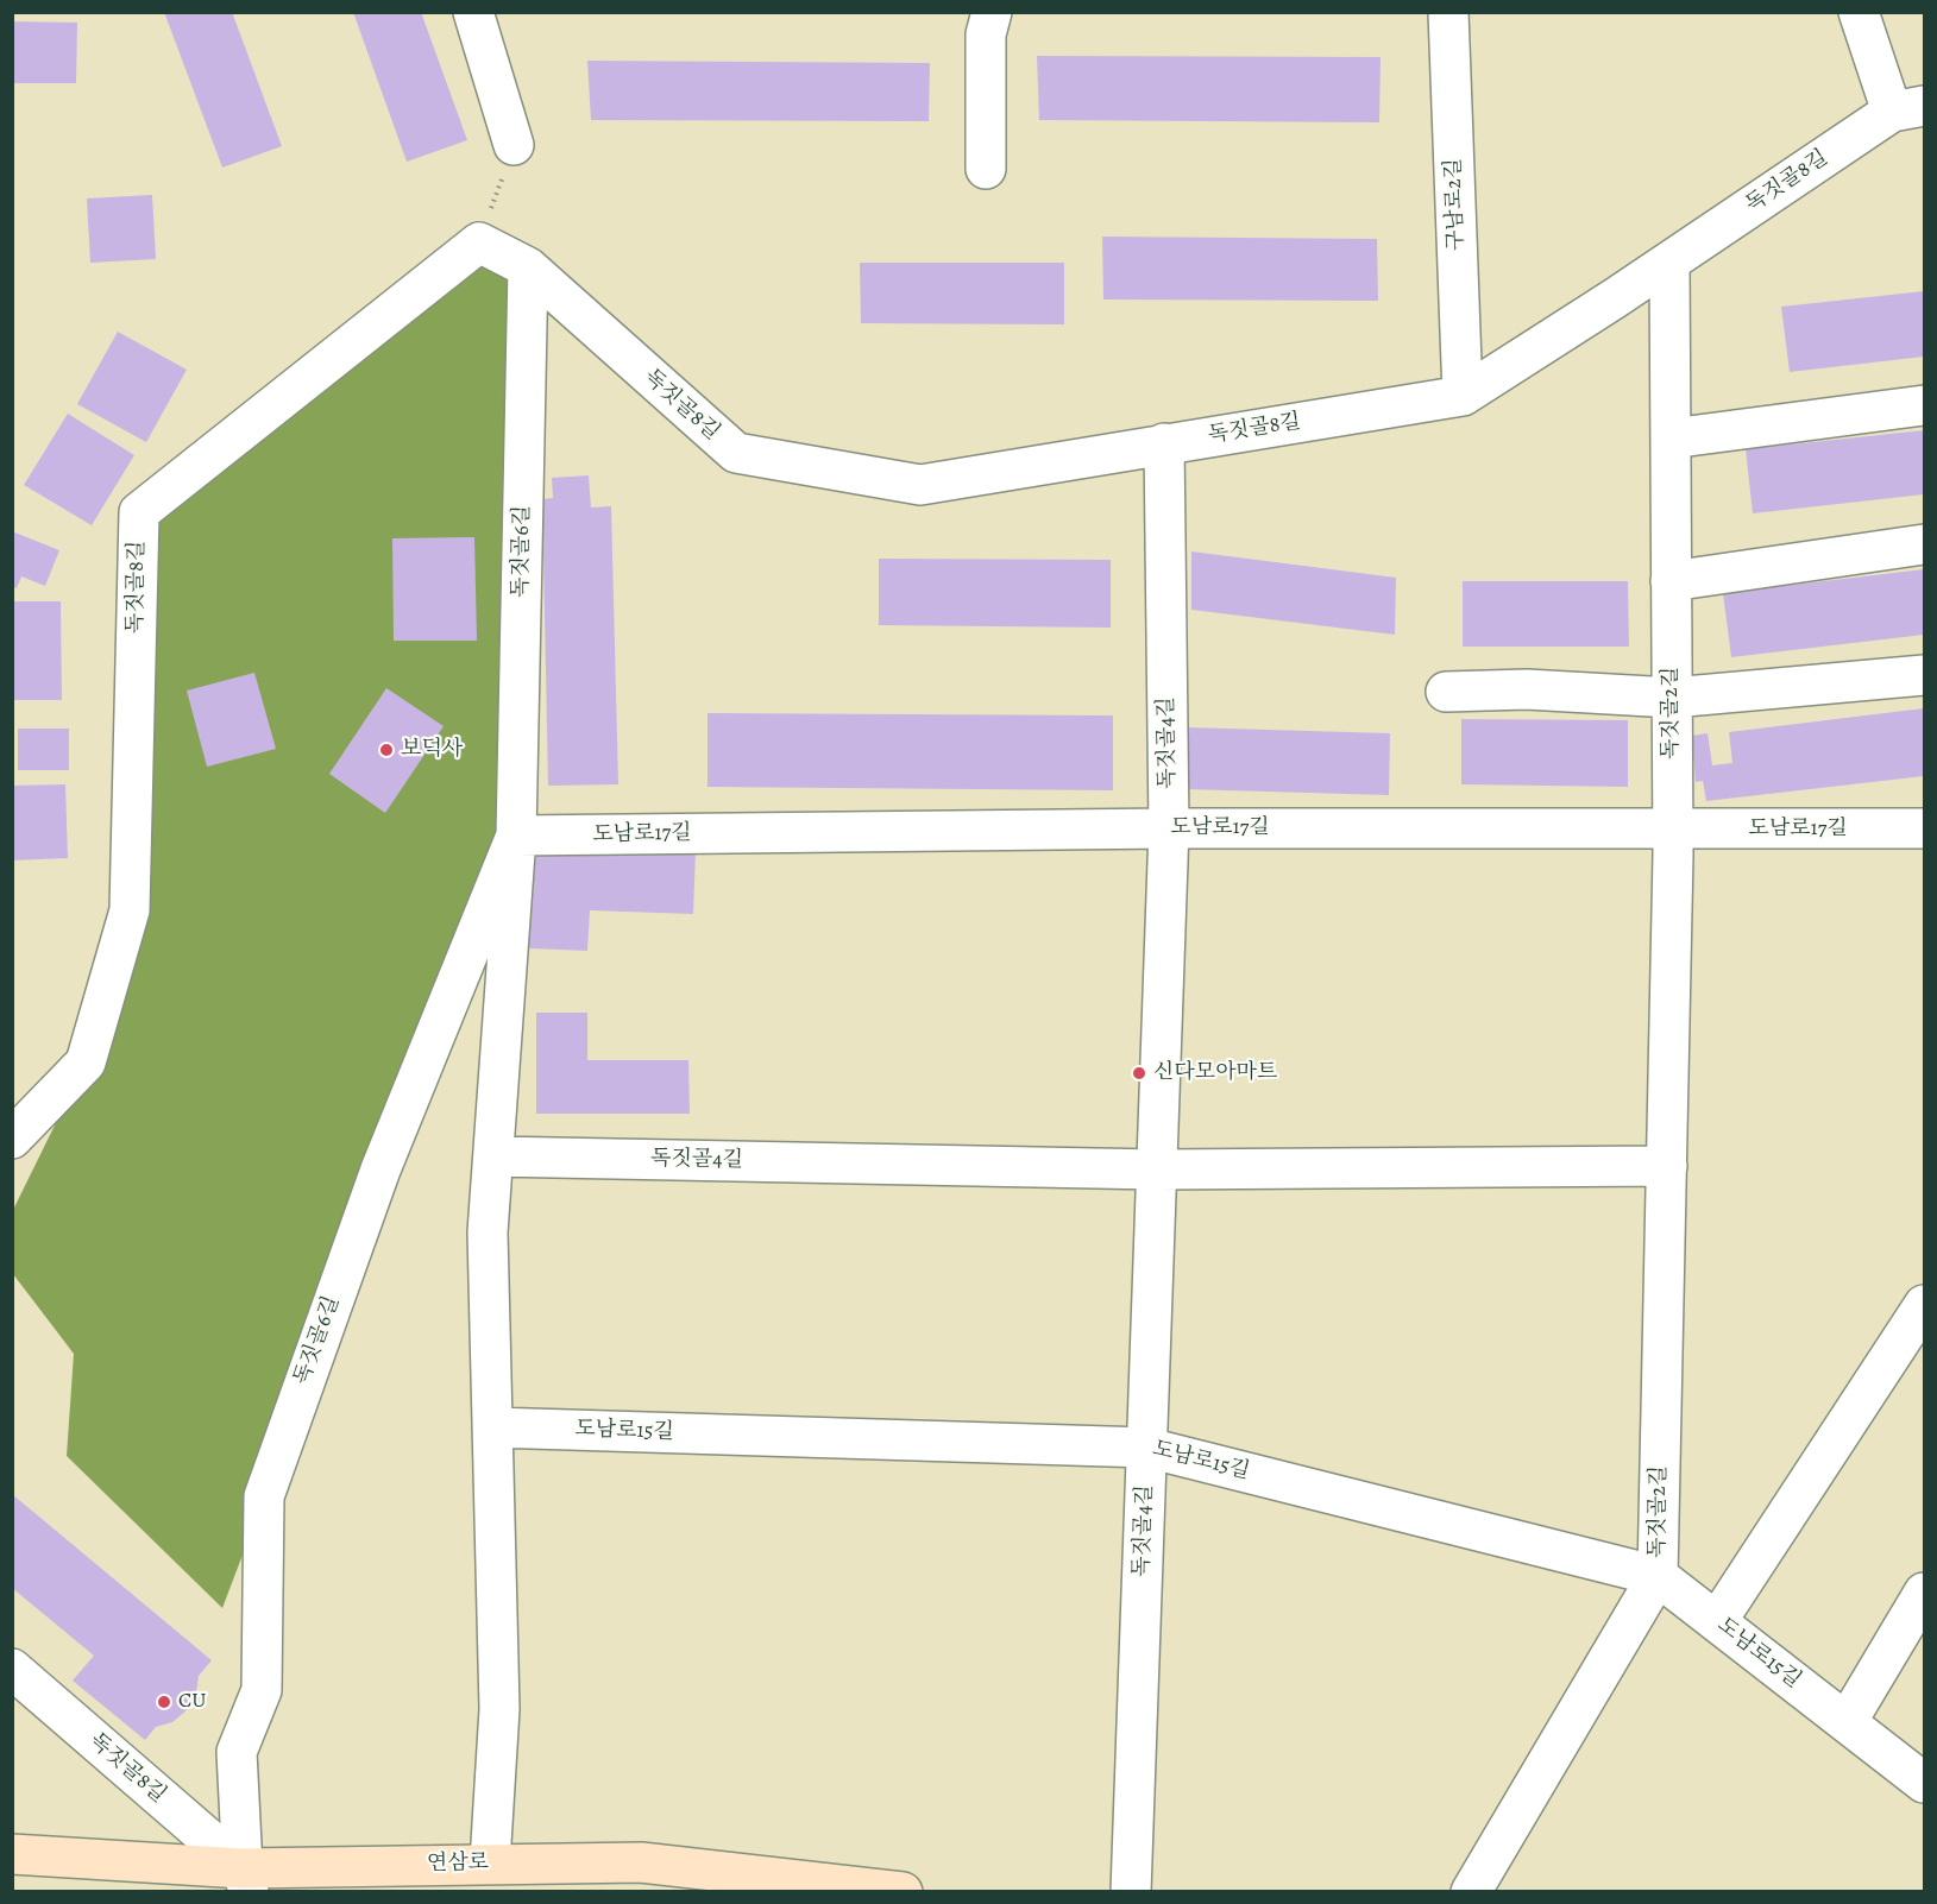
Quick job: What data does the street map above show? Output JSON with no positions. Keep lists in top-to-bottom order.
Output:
{
  "streets": {
    "main road": ["연삼로"],
    "street": [
      "독짓골8길",
      "구남로2길",
      "독짓골6길",
      "독짓골2길",
      "독짓골4길",
      "도남로17길",
      "도남로15길"
    ]
  },
  "crossings": [
    ["독짓골8길", "구남로2길"],
    ["독짓골8길", "독짓골6길"],
    ["독짓골8길", "독짓골2길"],
    ["독짓골8길", "독짓골4길"],
    ["독짓골8길", "연삼로"],
    ["독짓골6길", "독짓골4길"],
    ["독짓골6길", "도남로17길"],
    ["독짓골6길", "도남로15길"],
    ["독짓골6길", "연삼로"],
    ["독짓골2길", "도남로17길"],
    ["독짓골2길", "도남로15길"],
    ["독짓골4길", "도남로17길"],
    ["독짓골4길", "도남로15길"]
  ],
  "places": ["보덕사", "신다모아마트", "CU"]
}
